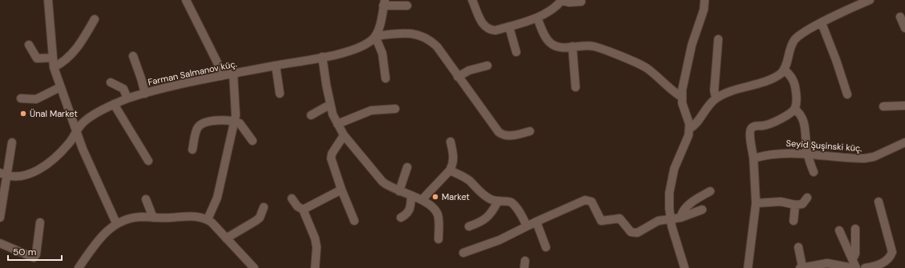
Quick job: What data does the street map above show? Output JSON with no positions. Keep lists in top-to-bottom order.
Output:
{
  "streets": {
    "street": ["Fərman Salmanov küç.", "Seyid Şuşinski küç."]
  },
  "places": ["Ünal Market", "Market"],
  "scale_bar": "50 m"
}
